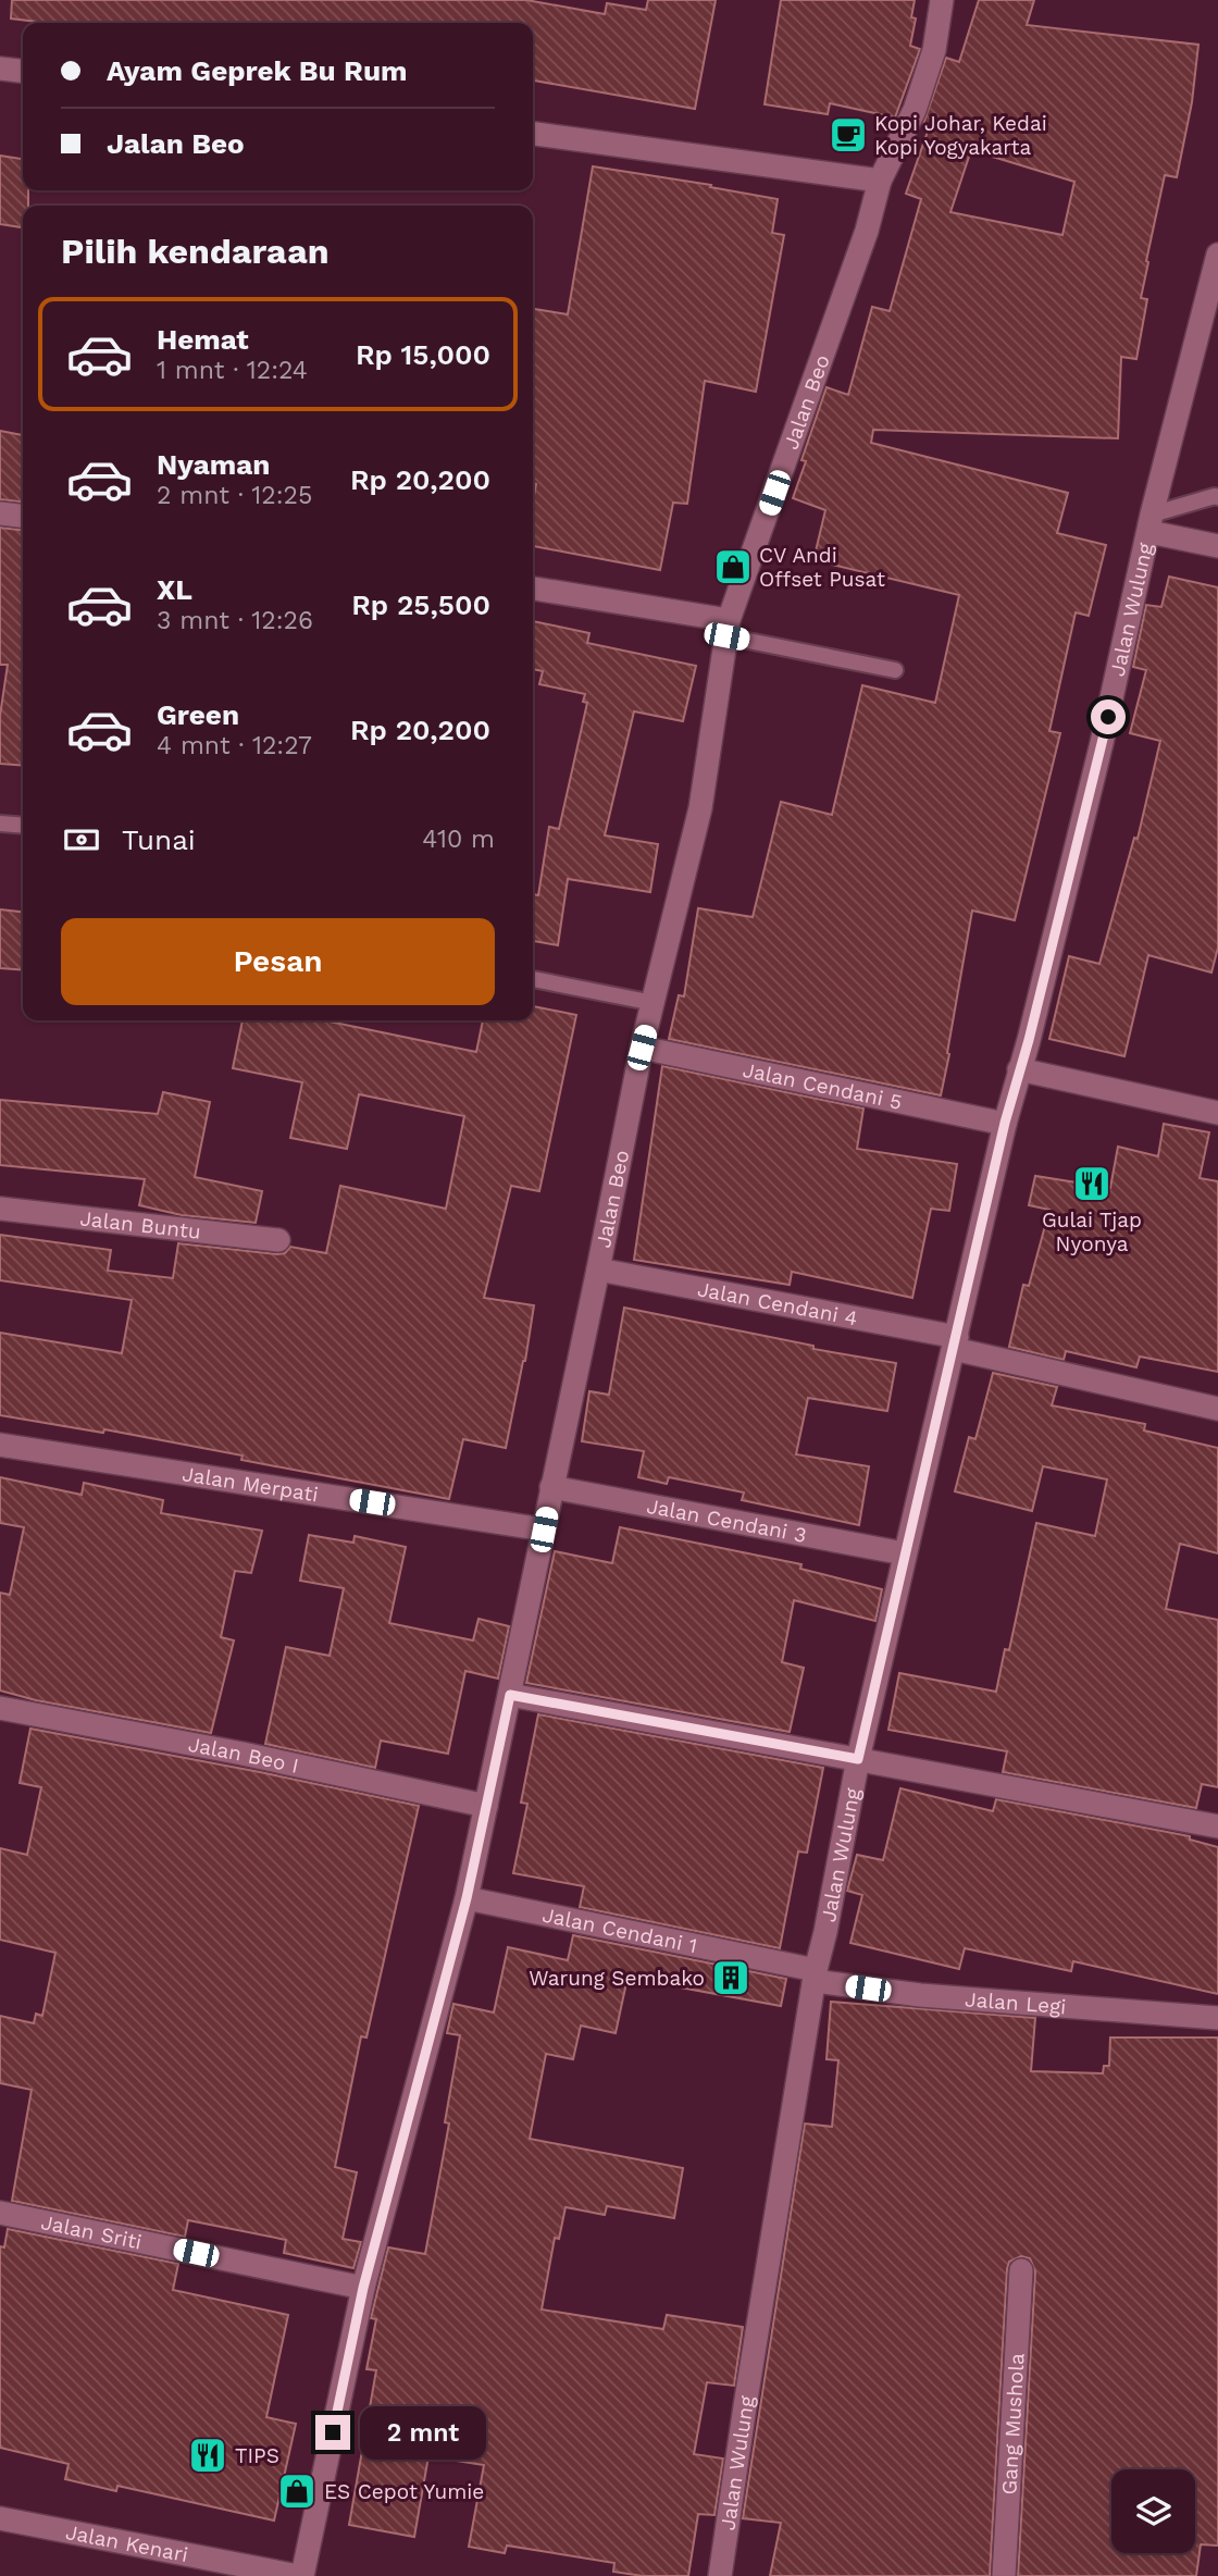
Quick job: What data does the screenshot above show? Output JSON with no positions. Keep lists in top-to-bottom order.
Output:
{
  "streets": {
    "street": [
      "Jalan Beo",
      "Jalan Wulung",
      "Jalan Cendani 5",
      "Jalan Buntu",
      "Jalan Cendani 4",
      "Jalan Merpati",
      "Jalan Cendani 3",
      "Jalan Beo I",
      "Jalan Cendani 1",
      "Jalan Legi",
      "Jalan Sriti",
      "Gang Mushola",
      "Jalan Kenari"
    ]
  },
  "crossings": [
    ["Jalan Beo", "Jalan Cendani 5"],
    ["Jalan Beo", "Jalan Cendani 4"],
    ["Jalan Beo", "Jalan Merpati"],
    ["Jalan Beo", "Jalan Cendani 3"],
    ["Jalan Beo", "Jalan Beo I"],
    ["Jalan Beo", "Jalan Cendani 1"],
    ["Jalan Beo", "Jalan Sriti"],
    ["Jalan Beo", "Jalan Kenari"],
    ["Jalan Wulung", "Jalan Cendani 5"],
    ["Jalan Wulung", "Jalan Cendani 4"],
    ["Jalan Wulung", "Jalan Cendani 3"],
    ["Jalan Wulung", "Jalan Cendani 1"],
    ["Jalan Wulung", "Jalan Legi"],
    ["Jalan Cendani 1", "Jalan Legi"]
  ],
  "places": {
    "cafe": ["Kopi Johar, Kedai Kopi Yogyakarta"],
    "shop": ["CV Andi Offset Pusat", "ES Cepot Yumie"],
    "restaurant": ["Gulai Tjap Nyonya", "TIPS"],
    "building": ["Warung Sembako"]
  },
  "page": {
    "banner": ["Ayam Geprek Bu Rum", "Jalan Beo"],
    "heading": "Pilih kendaraan",
    "list": [
      {
        "name": "Hemat",
        "note": "1 mnt · 12:24",
        "value": "Rp 15,000"
      },
      {
        "name": "Nyaman",
        "note": "2 mnt · 12:25",
        "value": "Rp 20,200"
      },
      {
        "name": "XL",
        "note": "3 mnt · 12:26",
        "value": "Rp 25,500"
      },
      {
        "name": "Green",
        "note": "4 mnt · 12:27",
        "value": "Rp 20,200"
      }
    ],
    "pay": ["Tunai", "410 m"],
    "buttons": "Pesan",
    "bubble": "2 mnt"
  }
}
